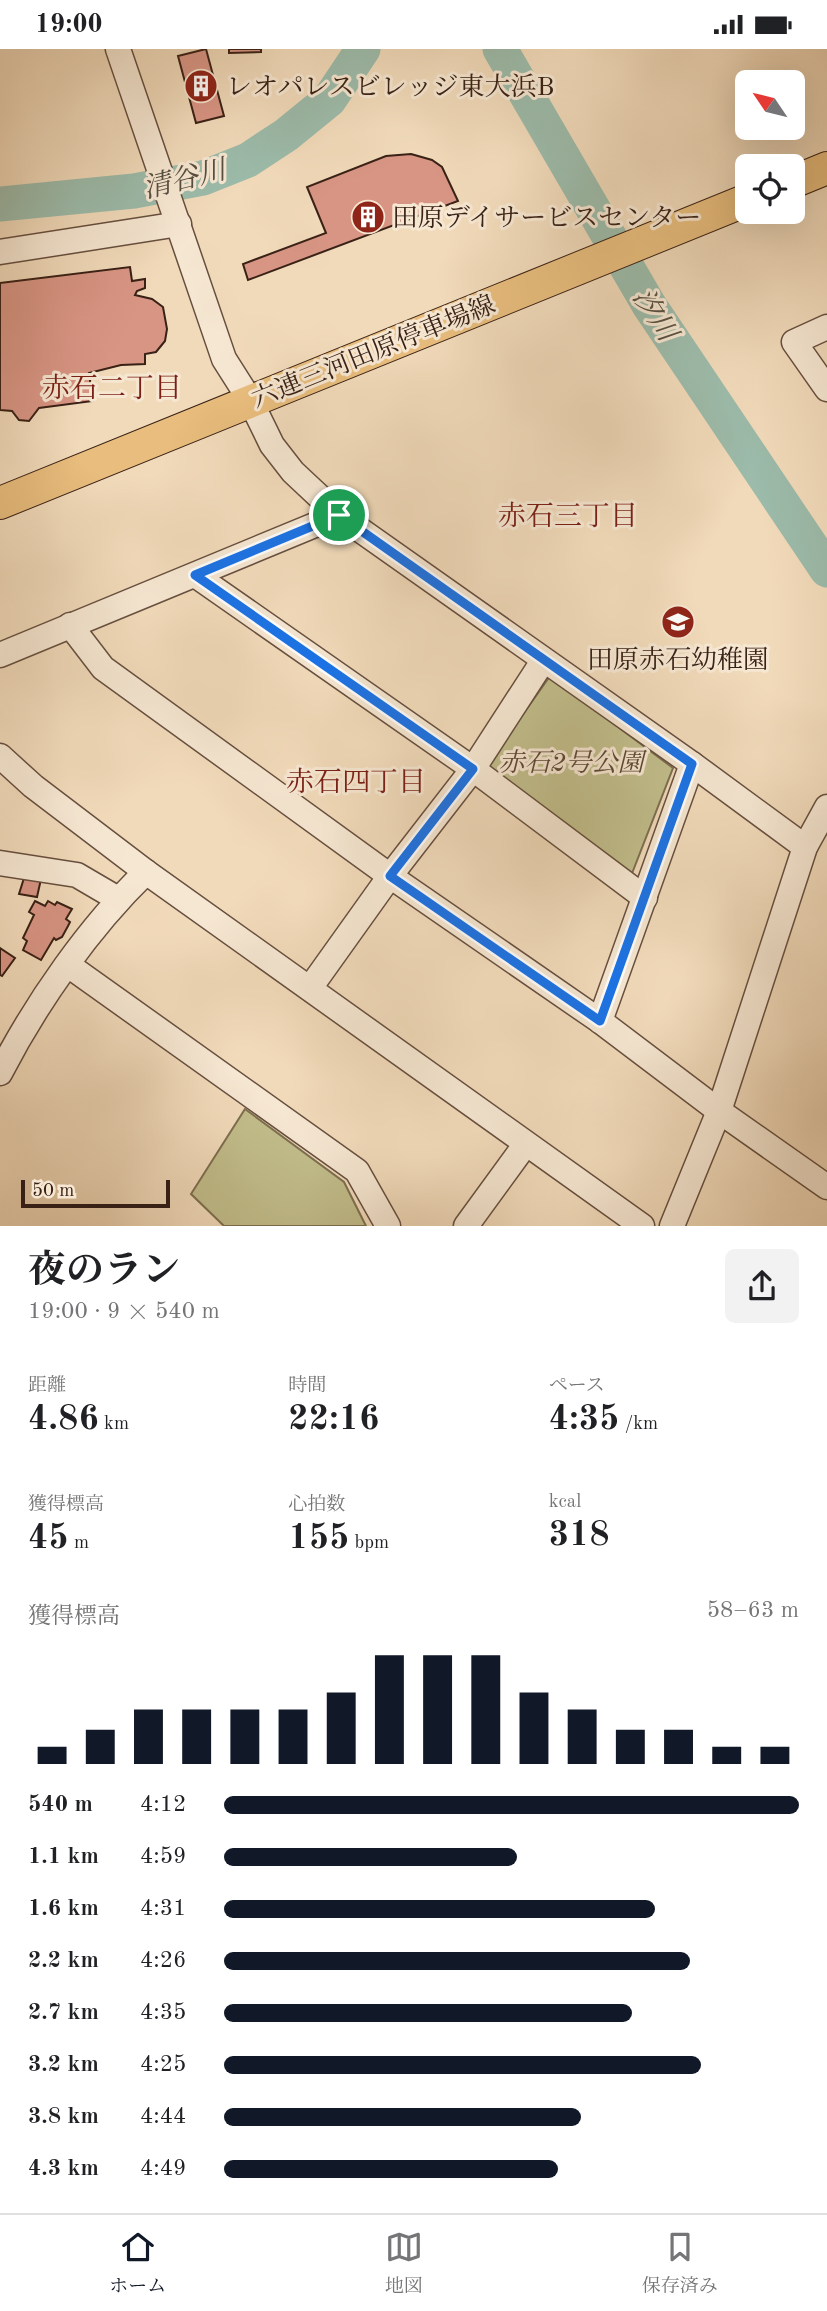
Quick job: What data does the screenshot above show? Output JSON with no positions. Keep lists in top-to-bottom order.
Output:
{
  "streets": {
    "main road": ["六連三河田原停車場線"]
  },
  "districts": ["赤石二丁目", "赤石三丁目", "赤石四丁目"],
  "water": ["清谷川", "汐川"],
  "parks": ["赤石2号公園"],
  "places": {
    "building": ["レオパレスビレッジ東大浜B", "田原デイサービスセンター"],
    "school or university": ["田原赤石幼稚園"]
  },
  "scale_bar": "50 m",
  "north": "top left",
  "page": {
    "status": "19:00",
    "scale": "50 m",
    "heading": ["夜のラン", "19:00 · 9 × 540 m"],
    "stats": [
      ["距離", "4.86 km"],
      ["時間", "22:16"],
      ["ペース", "4:35 /km"],
      ["獲得標高", "45 m"],
      ["心拍数", "155 bpm"],
      ["kcal", "318"]
    ],
    "chart": ["獲得標高", "58–63 m"],
    "list": [
      {
        "name": "540 m",
        "note": "4:12"
      },
      {
        "name": "1.1 km",
        "note": "4:59"
      },
      {
        "name": "1.6 km",
        "note": "4:31"
      },
      {
        "name": "2.2 km",
        "note": "4:26"
      },
      {
        "name": "2.7 km",
        "note": "4:35"
      },
      {
        "name": "3.2 km",
        "note": "4:25"
      },
      {
        "name": "3.8 km",
        "note": "4:44"
      },
      {
        "name": "4.3 km",
        "note": "4:49"
      }
    ],
    "tabs": ["ホーム", "地図", "保存済み"]
  }
}
